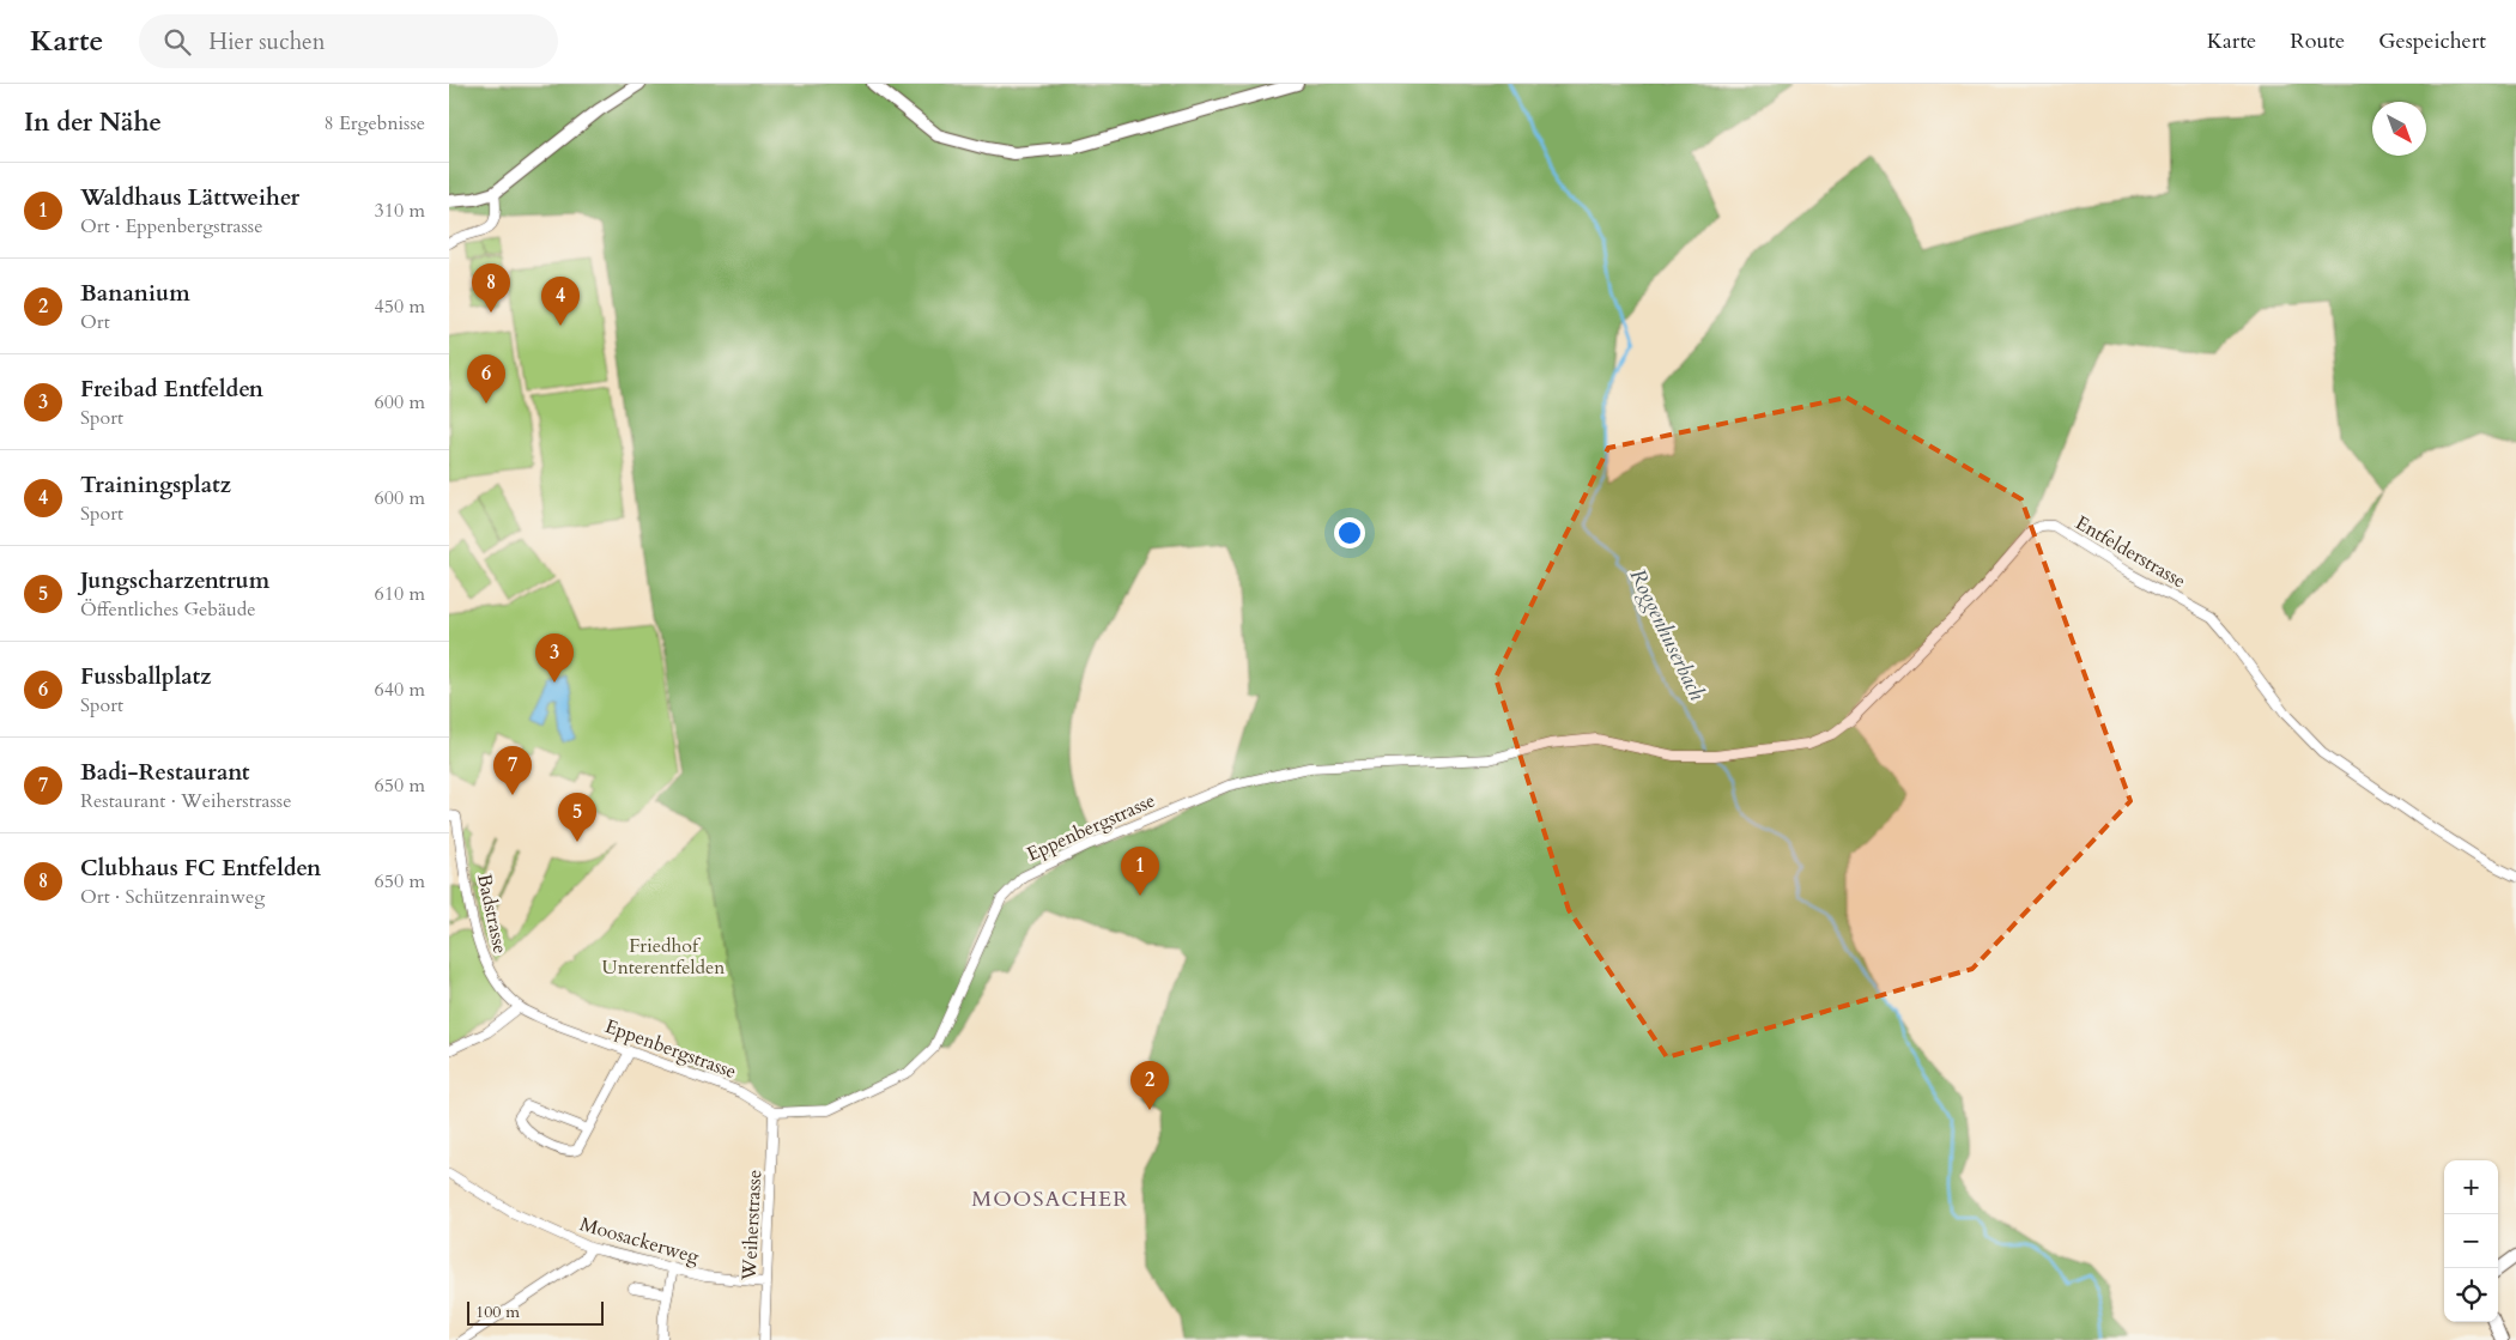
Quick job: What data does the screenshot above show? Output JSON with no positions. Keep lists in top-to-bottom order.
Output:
{
  "streets": {
    "street": [
      "Entfelderstrasse",
      "Eppenbergstrasse",
      "Badstrasse",
      "Weiherstrasse",
      "Moosackerweg"
    ]
  },
  "crossings": [
    ["Entfelderstrasse", "Eppenbergstrasse"],
    ["Eppenbergstrasse", "Badstrasse"],
    ["Eppenbergstrasse", "Weiherstrasse"],
    ["Weiherstrasse", "Moosackerweg"]
  ],
  "districts": ["MOOSACHER"],
  "water": ["Roggenhuserbach"],
  "parks": ["Friedhof Unterentfelden"],
  "scale_bar": "100 m",
  "north": "bottom right",
  "page": {
    "header": "Karte",
    "search": "Hier suchen",
    "nav": ["Karte", "Route", "Gespeichert"],
    "heading": ["In der Nähe", "8 Ergebnisse"],
    "list": [
      {
        "mark": "1",
        "name": "Waldhaus Lättweiher",
        "note": "Ort · Eppenbergstrasse",
        "value": "310 m"
      },
      {
        "mark": "2",
        "name": "Bananium",
        "note": "Ort",
        "value": "450 m"
      },
      {
        "mark": "3",
        "name": "Freibad Entfelden",
        "note": "Sport",
        "value": "600 m"
      },
      {
        "mark": "4",
        "name": "Trainingsplatz",
        "note": "Sport",
        "value": "600 m"
      },
      {
        "mark": "5",
        "name": "Jungscharzentrum",
        "note": "Öffentliches Gebäude",
        "value": "610 m"
      },
      {
        "mark": "6",
        "name": "Fussballplatz",
        "note": "Sport",
        "value": "640 m"
      },
      {
        "mark": "7",
        "name": "Badi-Restaurant",
        "note": "Restaurant · Weiherstrasse",
        "value": "650 m"
      },
      {
        "mark": "8",
        "name": "Clubhaus FC Entfelden",
        "note": "Ort · Schützenrainweg",
        "value": "650 m"
      }
    ],
    "pins": [
      "8",
      "4",
      "6",
      "3",
      "7",
      "5",
      "1",
      "2"
    ],
    "map_buttons": ["+", "−"],
    "scale": "100 m"
  }
}
